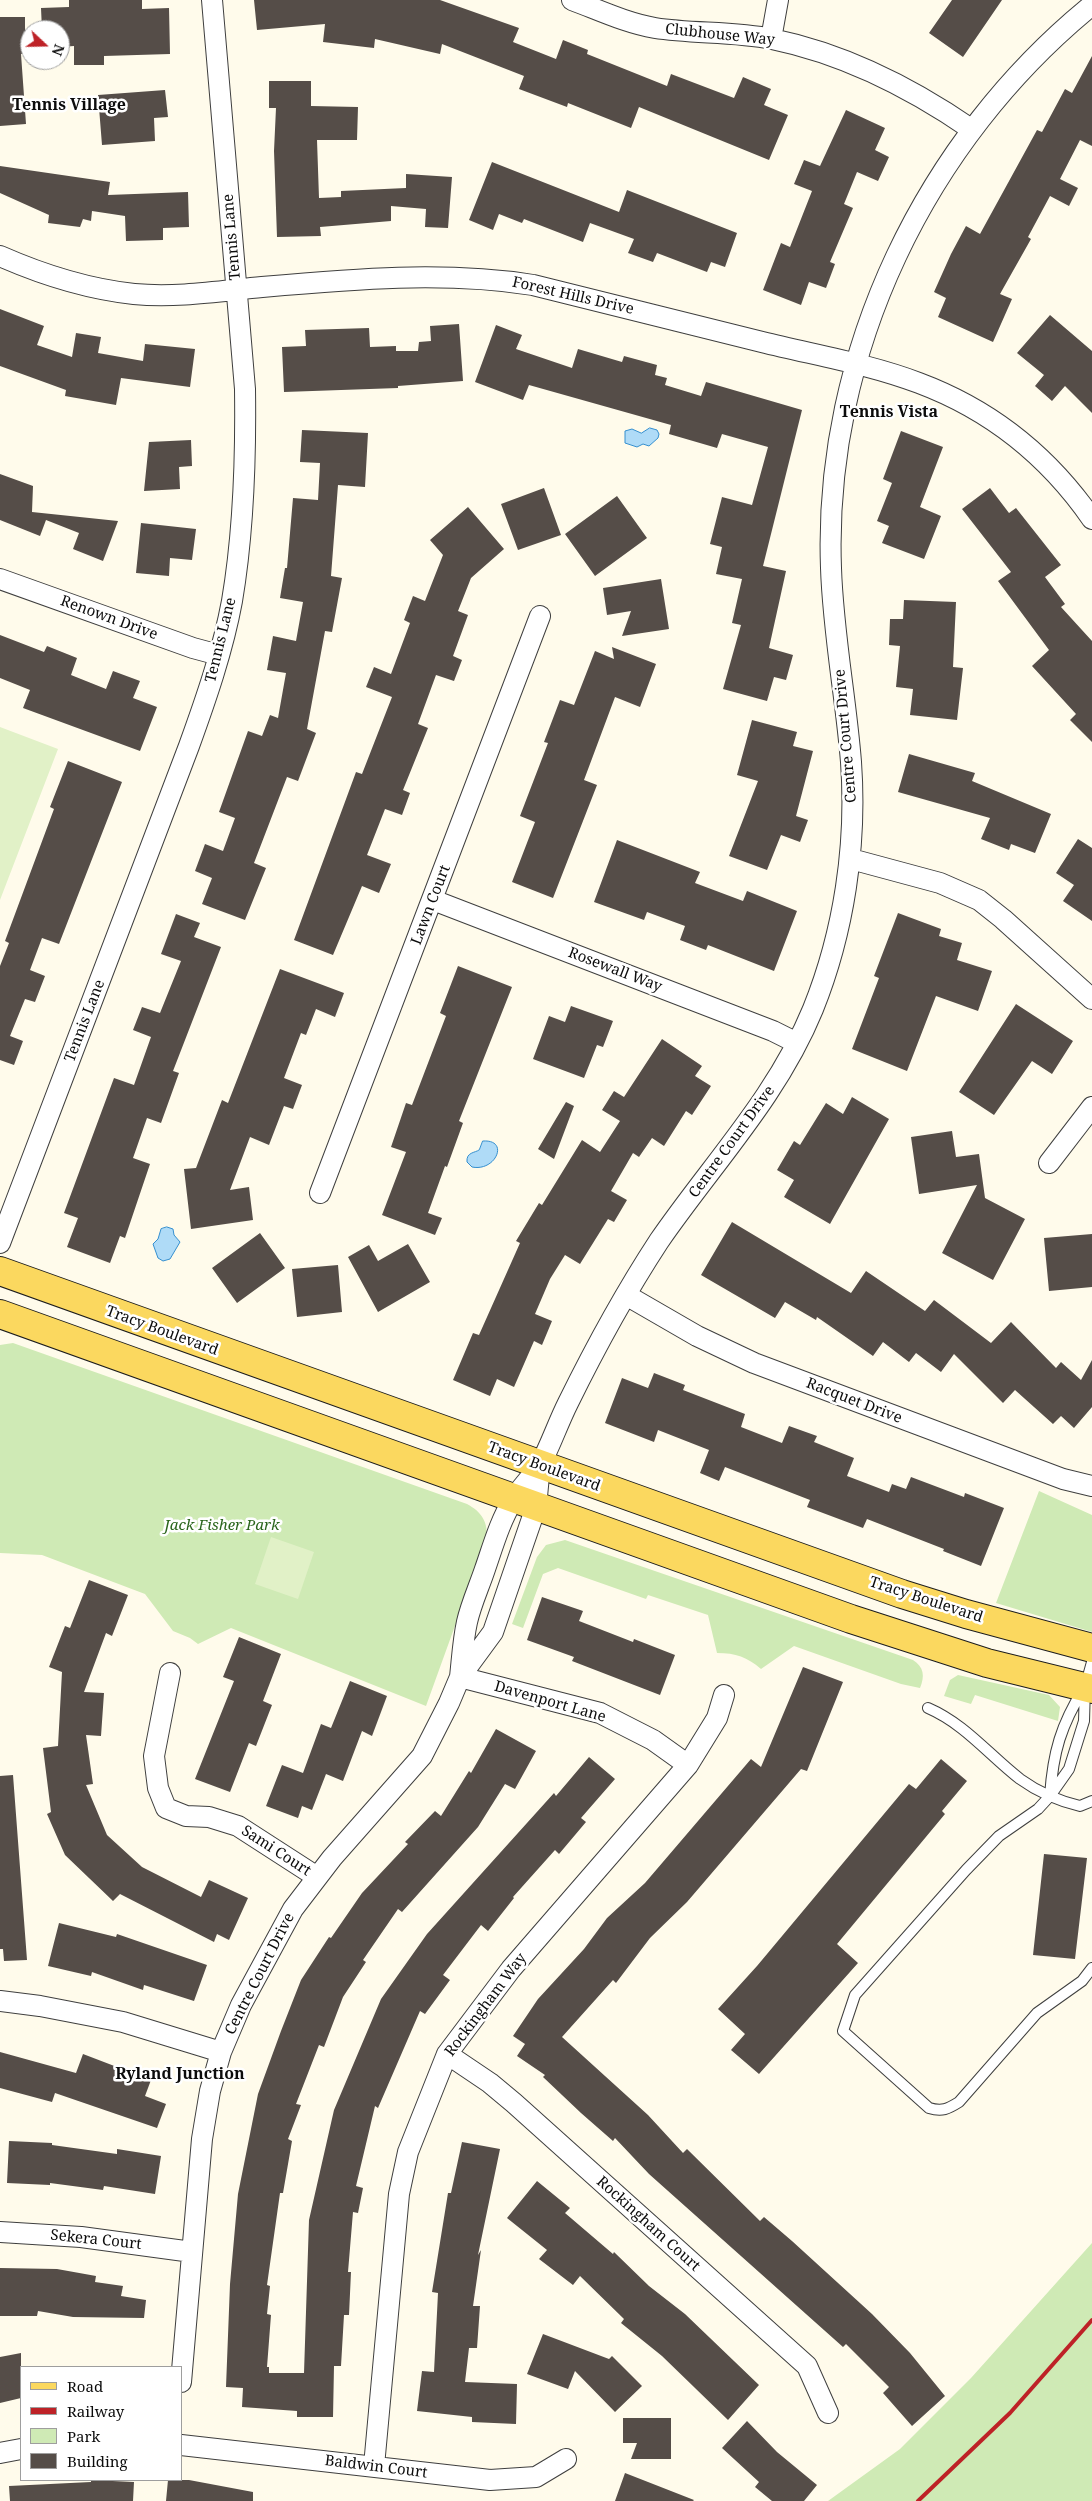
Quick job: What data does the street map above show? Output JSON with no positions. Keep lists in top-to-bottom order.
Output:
{
  "streets": {
    "main road": ["Tracy Boulevard"],
    "street": [
      "Clubhouse Way",
      "Tennis Lane",
      "Forest Hills Drive",
      "Renown Drive",
      "Centre Court Drive",
      "Lawn Court",
      "Rosewall Way",
      "Racquet Drive",
      "Davenport Lane",
      "Sami Court",
      "Rockingham Way",
      "Rockingham Court",
      "Sekera Court",
      "Baldwin Court"
    ]
  },
  "crossings": [
    ["Clubhouse Way", "Centre Court Drive"],
    ["Tennis Lane", "Forest Hills Drive"],
    ["Tennis Lane", "Renown Drive"],
    ["Forest Hills Drive", "Centre Court Drive"],
    ["Centre Court Drive", "Rosewall Way"],
    ["Centre Court Drive", "Tracy Boulevard"],
    ["Centre Court Drive", "Racquet Drive"],
    ["Centre Court Drive", "Davenport Lane"],
    ["Centre Court Drive", "Sami Court"],
    ["Centre Court Drive", "Sekera Court"],
    ["Lawn Court", "Rosewall Way"],
    ["Davenport Lane", "Rockingham Way"],
    ["Rockingham Way", "Rockingham Court"],
    ["Rockingham Way", "Baldwin Court"]
  ],
  "districts": ["Tennis Village", "Tennis Vista", "Ryland Junction"],
  "parks": ["Jack Fisher Park"],
  "legend": [
    "Road",
    "Railway",
    "Park",
    "Building"
  ],
  "north": "right"
}
